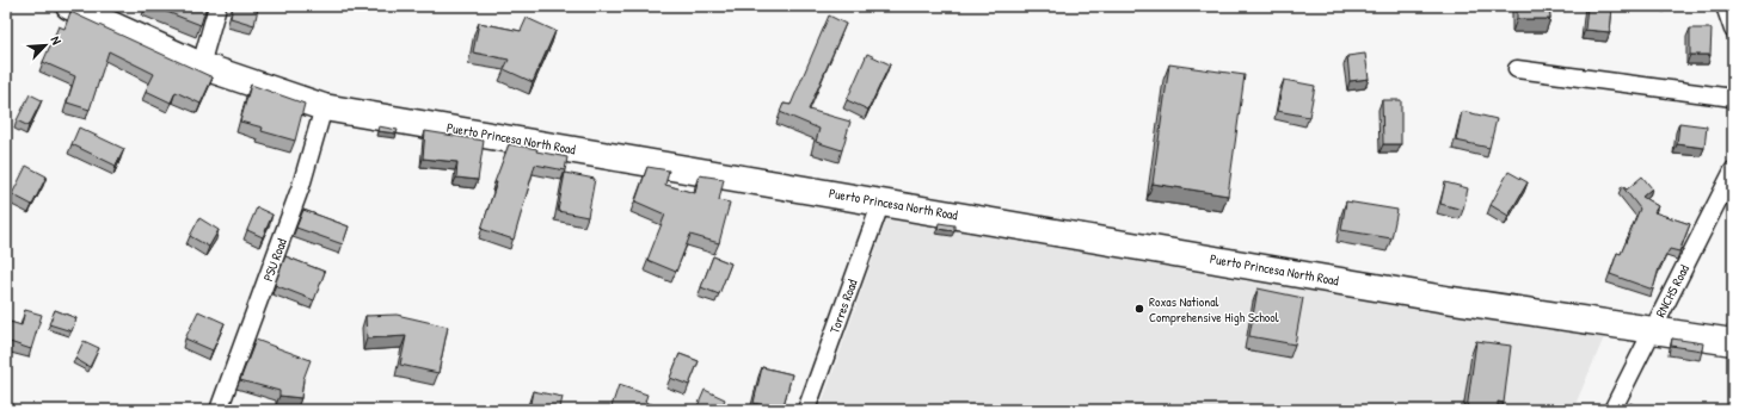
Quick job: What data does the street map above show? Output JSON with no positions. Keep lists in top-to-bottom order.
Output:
{
  "streets": {
    "main road": ["Puerto Princesa North Road"],
    "street": ["PSU Road", "RNCHS Road", "Torres Road"]
  },
  "crossings": [
    ["Puerto Princesa North Road", "PSU Road"],
    ["Puerto Princesa North Road", "RNCHS Road"],
    ["Puerto Princesa North Road", "Torres Road"]
  ],
  "places": ["Roxas National Comprehensive High School"],
  "north": "top right"
}
